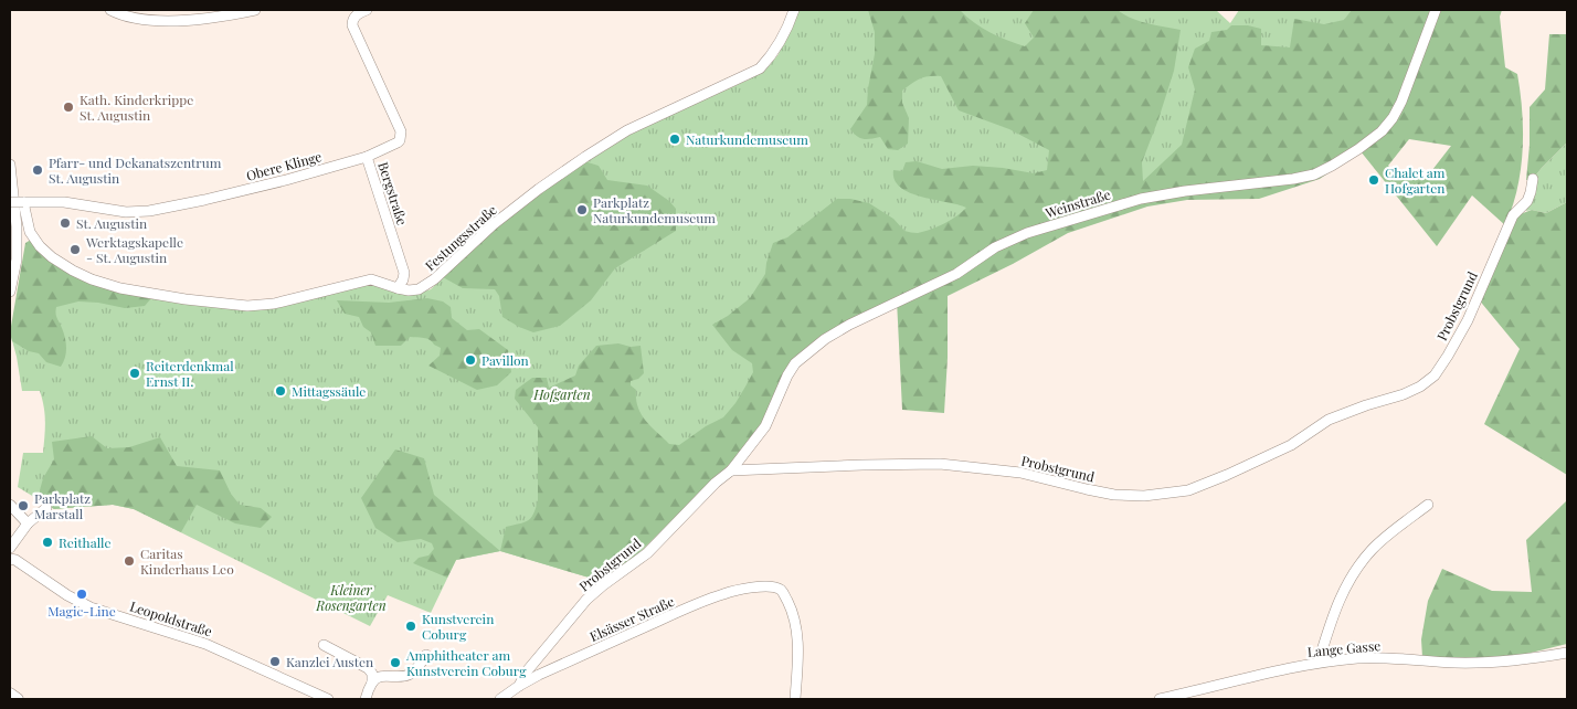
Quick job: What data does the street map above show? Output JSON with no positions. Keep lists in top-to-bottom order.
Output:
{
  "streets": {
    "street": [
      "Obere Klinge",
      "Bergstraße",
      "Weinstraße",
      "Festungsstraße",
      "Probstgrund",
      "Leopoldstraße",
      "Elsässer Straße",
      "Lange Gasse"
    ]
  },
  "crossings": [
    ["Obere Klinge", "Bergstraße"],
    ["Obere Klinge", "Festungsstraße"],
    ["Bergstraße", "Festungsstraße"],
    ["Weinstraße", "Probstgrund"],
    ["Probstgrund", "Elsässer Straße"]
  ],
  "parks": ["Hofgarten", "Kleiner Rosengarten"],
  "places": [
    "Kath. Kinderkrippe St. Augustin",
    "Naturkundemuseum",
    "Pfarr- und Dekanatszentrum St. Augustin",
    "Chalet am Hofgarten",
    "Parkplatz Naturkundemuseum",
    "St. Augustin",
    "Werktagskapelle - St. Augustin",
    "Pavillon",
    "Reiterdenkmal Ernst II.",
    "Mittagssäule",
    "Parkplatz Marstall",
    "Reithalle",
    "Caritas Kinderhaus Leo",
    "Magic-Line",
    "Kunstverein Coburg",
    "Kanzlei Austen",
    "Amphitheater am Kunstverein Coburg"
  ]
}
